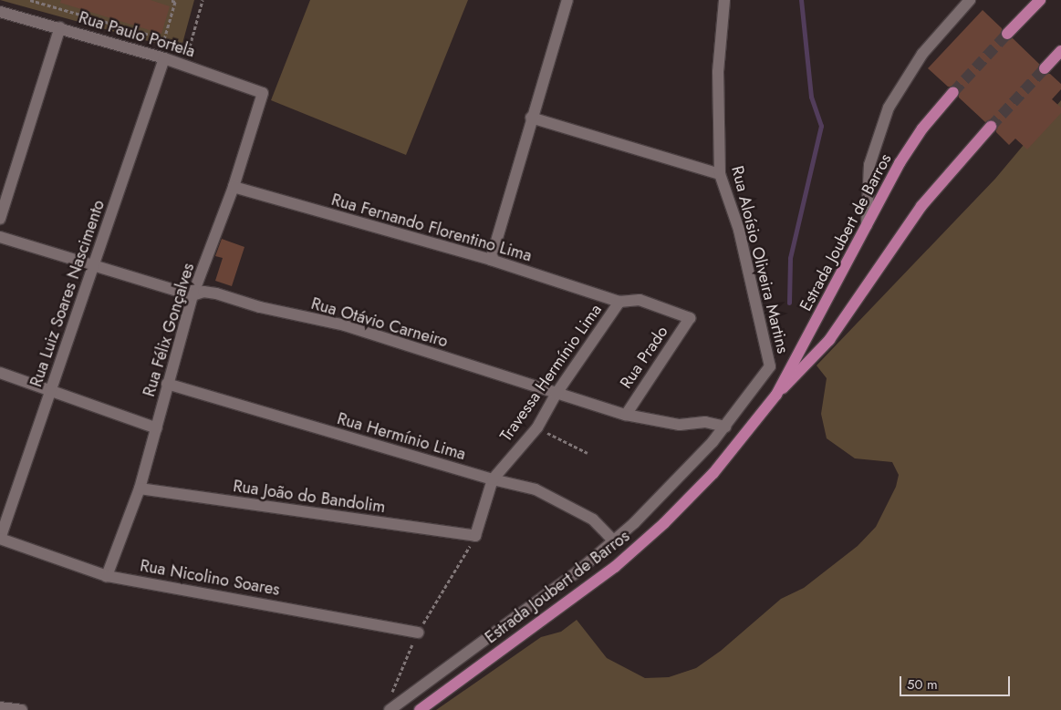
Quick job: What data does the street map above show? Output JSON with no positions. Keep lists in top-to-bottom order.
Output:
{
  "streets": {
    "main road": ["Estrada Joubert de Barros"],
    "street": [
      "Rua Paulo Portela",
      "Rua Fernando Florentino Lima",
      "Rua Aloísio Oliveira Martins",
      "Rua Luiz Soares Nascimento",
      "Rua Otávio Carneiro",
      "Rua Félix Gonçalves",
      "Rua Prado",
      "Travessa Hermínio Lima",
      "Rua Hermínio Lima",
      "Rua João do Bandolim",
      "Rua Nicolino Soares"
    ]
  },
  "crossings": [
    ["Rua Paulo Portela", "Rua Luiz Soares Nascimento"],
    ["Rua Paulo Portela", "Rua Félix Gonçalves"],
    ["Rua Fernando Florentino Lima", "Rua Félix Gonçalves"],
    ["Rua Fernando Florentino Lima", "Rua Prado"],
    ["Rua Fernando Florentino Lima", "Travessa Hermínio Lima"],
    ["Rua Aloísio Oliveira Martins", "Rua Otávio Carneiro"],
    ["Rua Aloísio Oliveira Martins", "Rua Hermínio Lima"],
    ["Rua Luiz Soares Nascimento", "Rua Otávio Carneiro"],
    ["Rua Luiz Soares Nascimento", "Rua Nicolino Soares"],
    ["Rua Otávio Carneiro", "Rua Félix Gonçalves"],
    ["Rua Otávio Carneiro", "Rua Prado"],
    ["Rua Otávio Carneiro", "Travessa Hermínio Lima"],
    ["Rua Félix Gonçalves", "Rua Hermínio Lima"],
    ["Rua Félix Gonçalves", "Rua João do Bandolim"],
    ["Rua Félix Gonçalves", "Rua Nicolino Soares"],
    ["Travessa Hermínio Lima", "Rua Hermínio Lima"],
    ["Travessa Hermínio Lima", "Rua João do Bandolim"]
  ],
  "scale_bar": "50 m"
}
